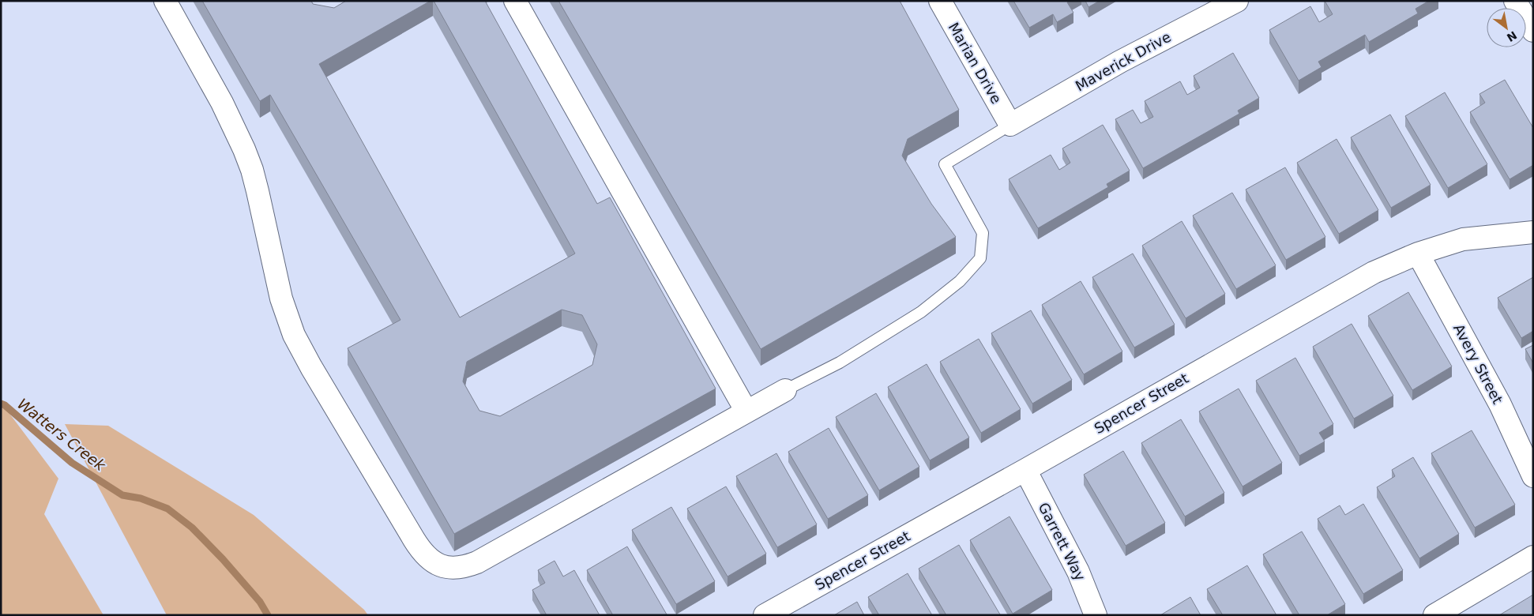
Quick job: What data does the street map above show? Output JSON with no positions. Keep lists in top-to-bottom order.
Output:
{
  "streets": {
    "street": [
      "Maverick Drive",
      "Marian Drive",
      "Avery Street",
      "Spencer Street",
      "Garrett Way"
    ]
  },
  "crossings": [
    ["Maverick Drive", "Marian Drive"],
    ["Avery Street", "Spencer Street"],
    ["Spencer Street", "Garrett Way"]
  ],
  "water": ["Watters Creek"],
  "north": "bottom right"
}
